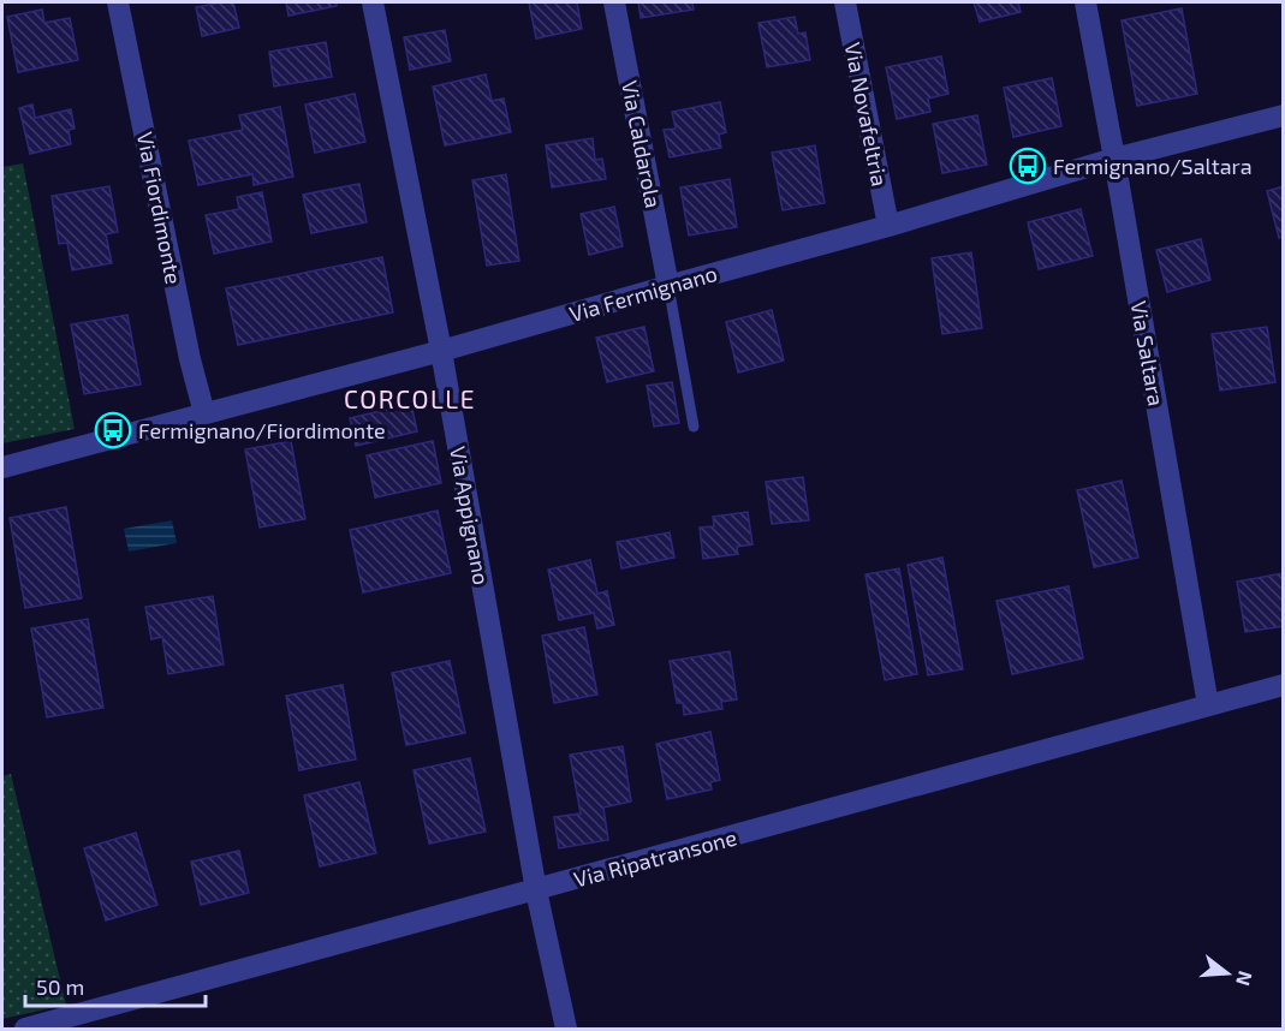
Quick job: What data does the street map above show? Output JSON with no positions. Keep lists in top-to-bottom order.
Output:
{
  "streets": {
    "street": [
      "Via Novafeltria",
      "Via Caldarola",
      "Via Fiordimonte",
      "Via Fermignano",
      "Via Saltara",
      "Via Appignano",
      "Via Ripatransone"
    ]
  },
  "crossings": [
    ["Via Novafeltria", "Via Fermignano"],
    ["Via Caldarola", "Via Fermignano"],
    ["Via Fiordimonte", "Via Fermignano"],
    ["Via Fermignano", "Via Saltara"],
    ["Via Fermignano", "Via Appignano"],
    ["Via Saltara", "Via Ripatransone"],
    ["Via Appignano", "Via Ripatransone"]
  ],
  "districts": ["CORCOLLE"],
  "places": {
    "bus stop": ["Fermignano/Saltara", "Fermignano/Fiordimonte"]
  },
  "scale_bar": "50 m",
  "north": "right"
}
